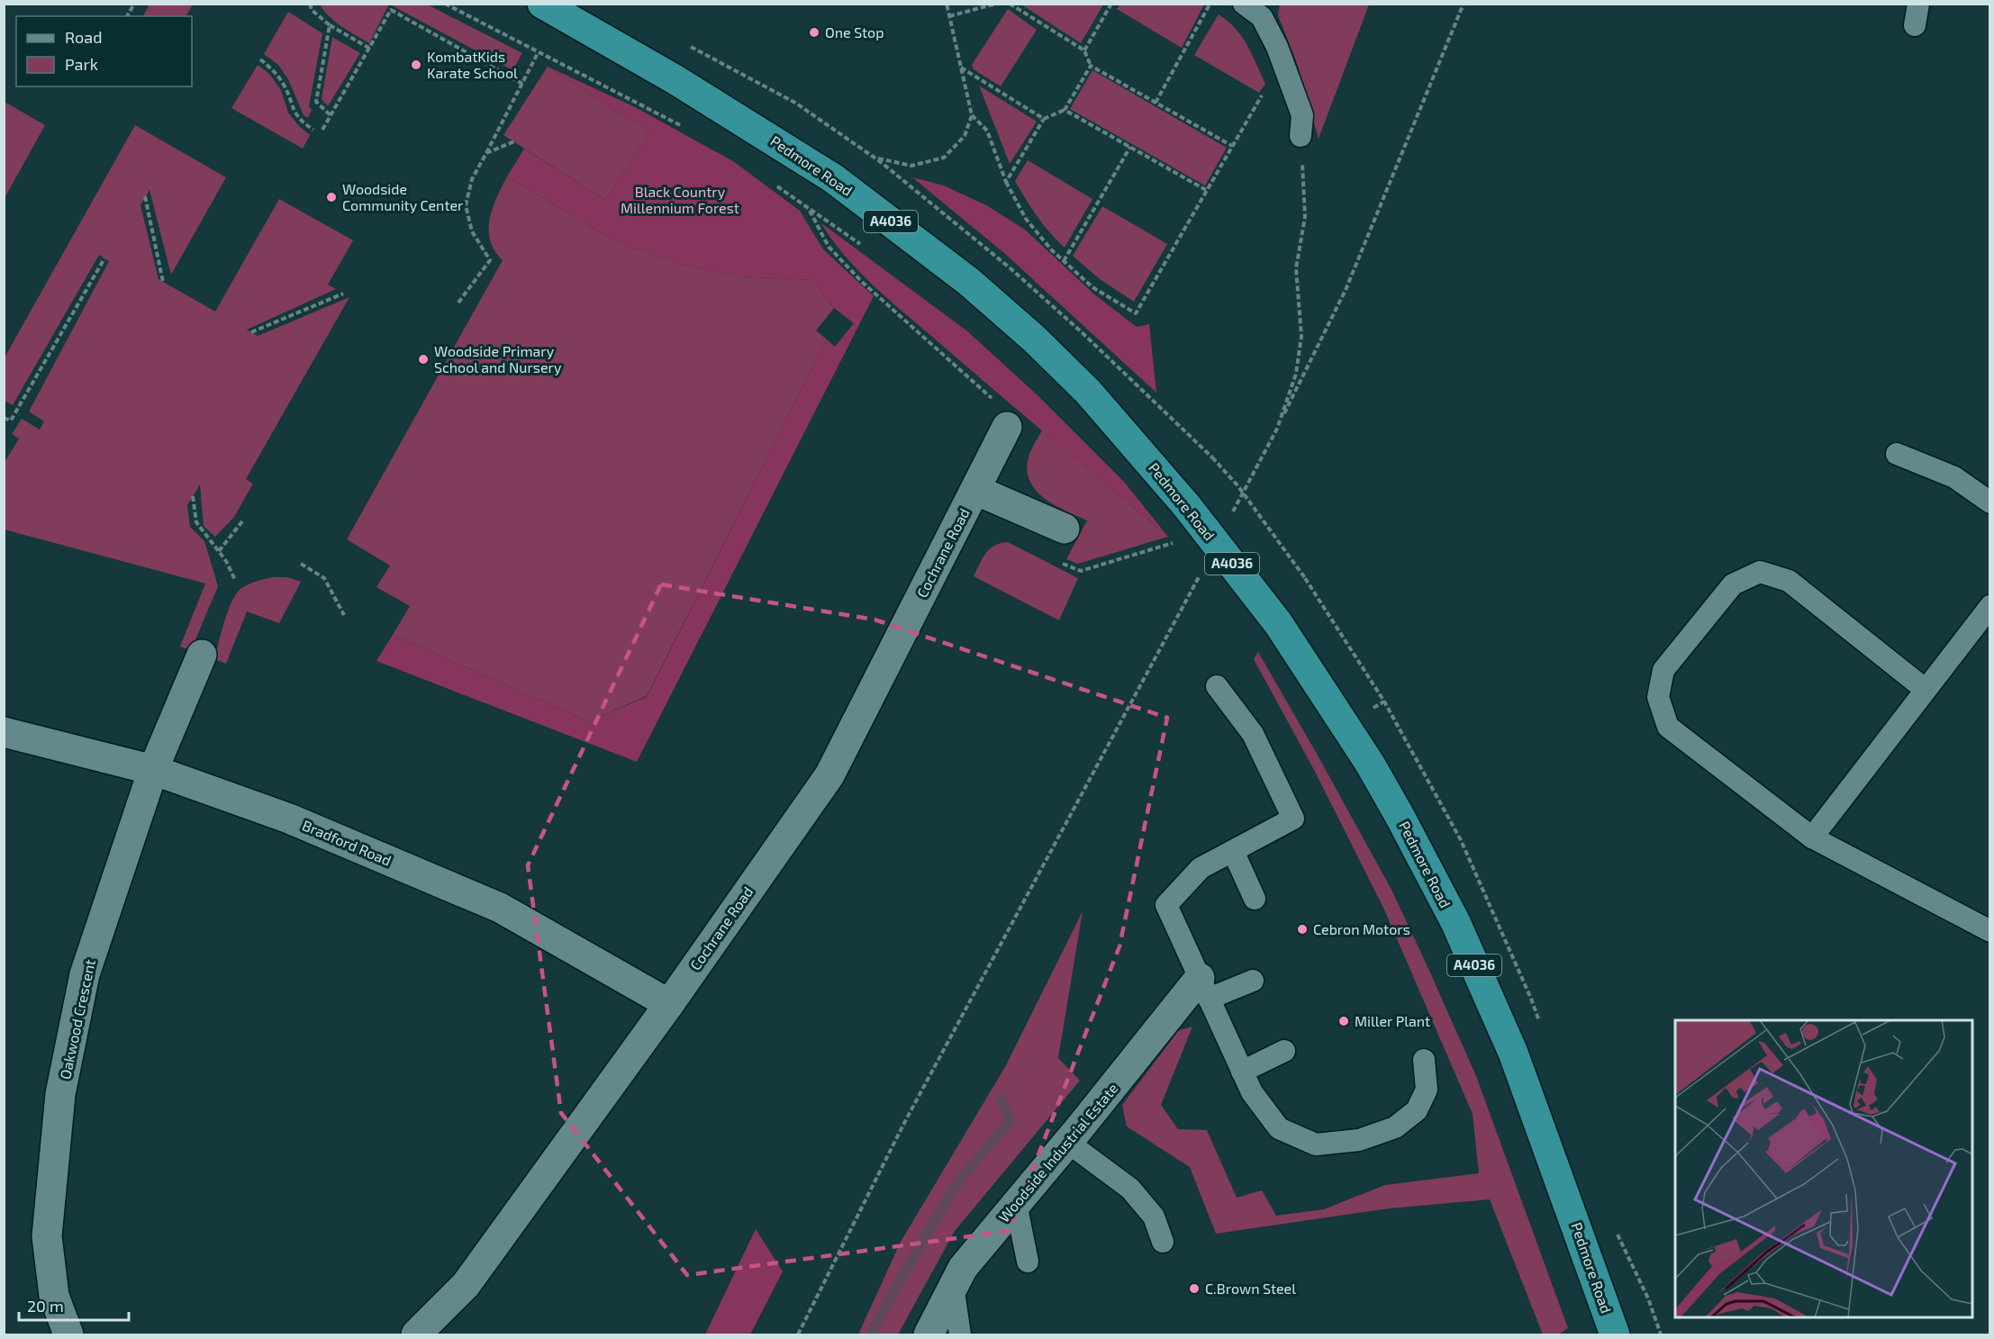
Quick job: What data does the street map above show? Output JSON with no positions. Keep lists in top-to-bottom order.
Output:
{
  "streets": {
    "highway": ["Pedmore Road", "A4036"],
    "street": [
      "Cochrane Road",
      "Bradford Road",
      "Oakwood Crescent",
      "Woodside Industrial Estate"
    ]
  },
  "crossings": [
    ["Cochrane Road", "Bradford Road"],
    ["Bradford Road", "Oakwood Crescent"]
  ],
  "parks": ["Black Country Millennium Forest"],
  "places": [
    "One Stop",
    "KombatKids Karate School",
    "Woodside Community Center",
    "Woodside Primary School and Nursery",
    "Cebron Motors",
    "Miller Plant",
    "C.Brown Steel"
  ],
  "legend": ["Road", "Park"],
  "scale_bar": "20 m"
}
